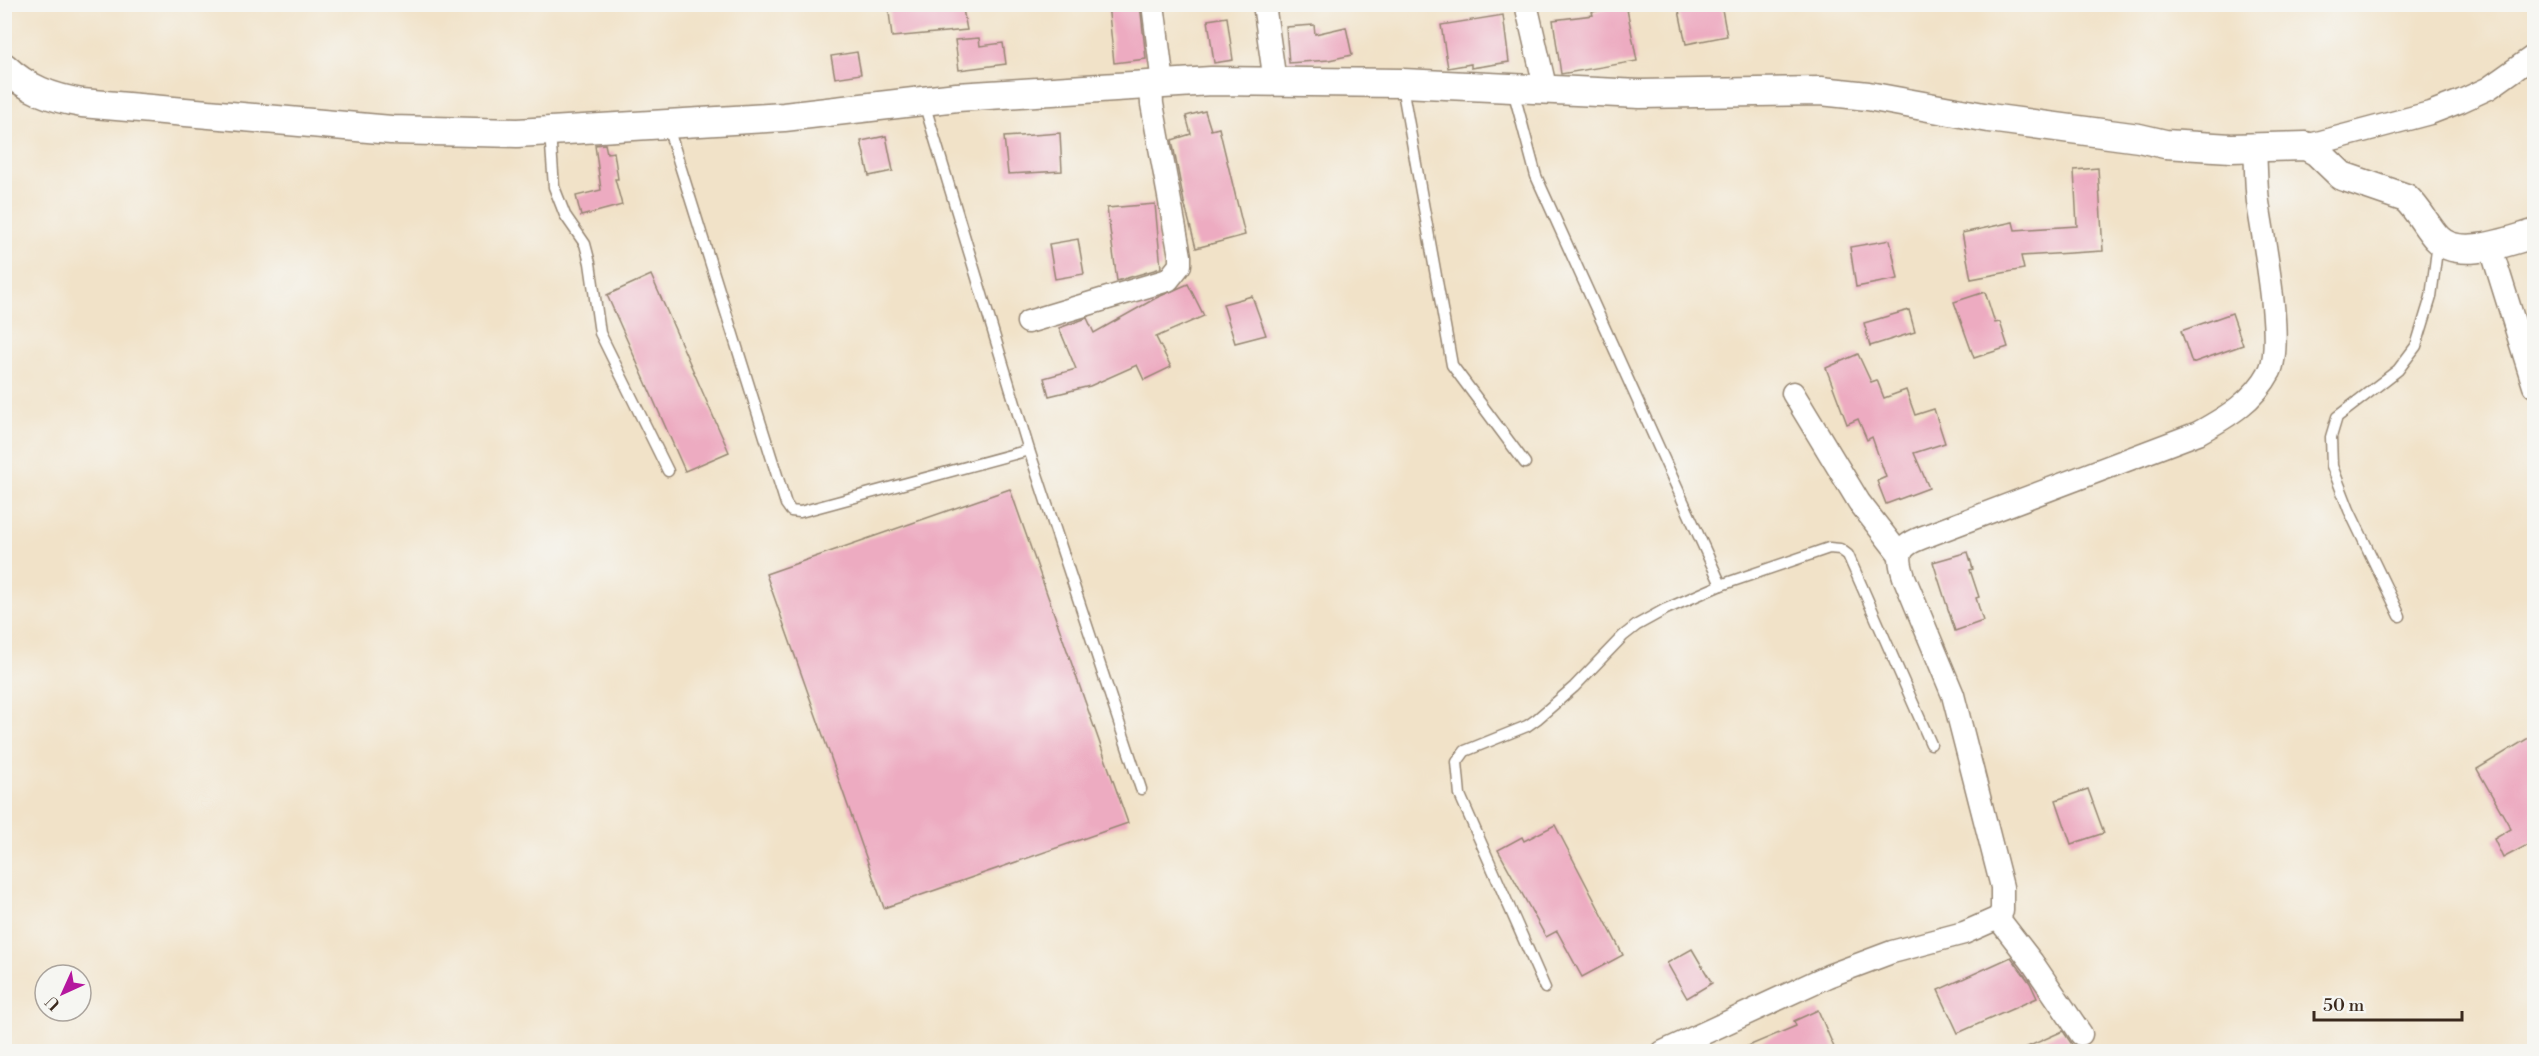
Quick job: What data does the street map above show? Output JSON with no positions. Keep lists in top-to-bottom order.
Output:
{
  "scale_bar": "50 m",
  "north": "bottom left"
}
